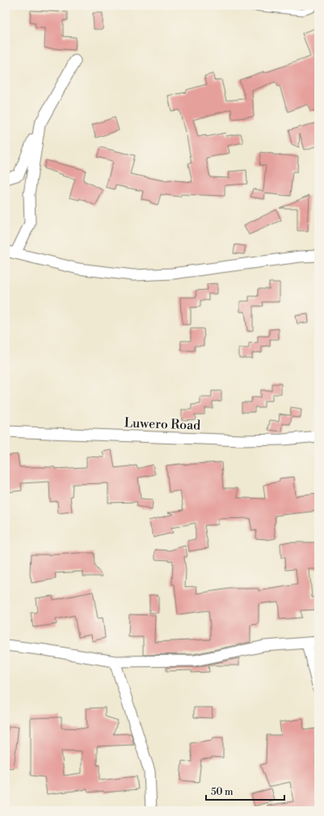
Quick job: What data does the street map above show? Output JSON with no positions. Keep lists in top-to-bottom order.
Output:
{
  "streets": {
    "street": ["Luwero Road"]
  },
  "scale_bar": "50 m"
}
